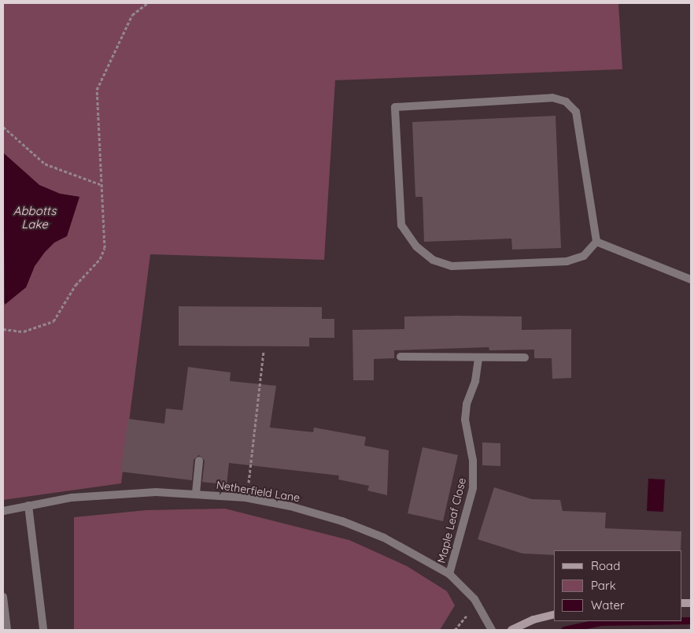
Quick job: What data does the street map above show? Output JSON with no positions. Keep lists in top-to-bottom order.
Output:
{
  "streets": {
    "street": ["Netherfield Lane", "Maple Leaf Close"]
  },
  "crossings": [
    ["Netherfield Lane", "Maple Leaf Close"]
  ],
  "water": ["Abbotts Lake"],
  "legend": ["Road", "Park", "Water"]
}
